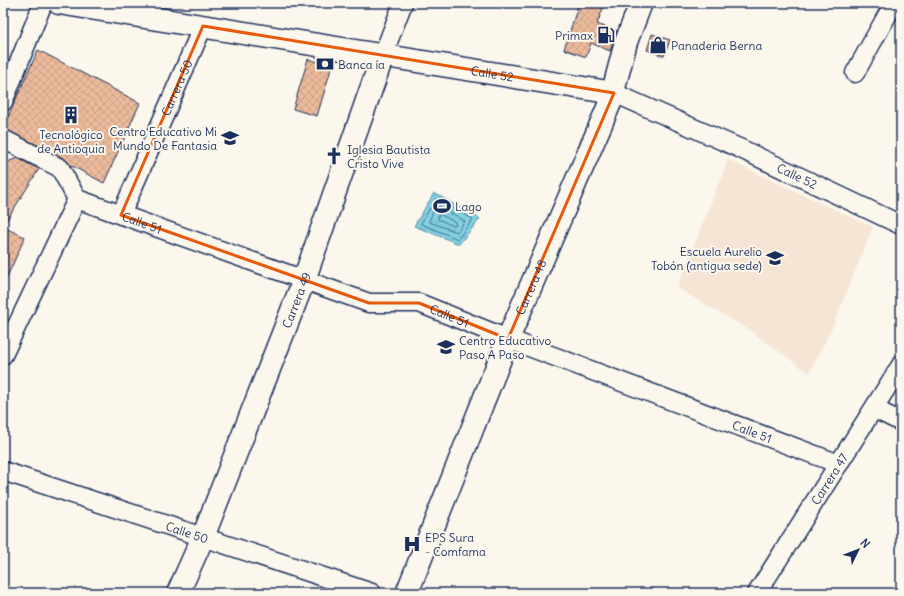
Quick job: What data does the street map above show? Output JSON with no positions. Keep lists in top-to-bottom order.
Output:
{
  "streets": {
    "street": [
      "Calle 52",
      "Carrera 50",
      "Calle 51",
      "Carrera 48",
      "Carrera 49",
      "Carrera 47",
      "Calle 50"
    ]
  },
  "crossings": [
    ["Calle 52", "Carrera 50"],
    ["Calle 52", "Carrera 48"],
    ["Calle 52", "Carrera 49"],
    ["Carrera 50", "Calle 51"],
    ["Calle 51", "Carrera 48"],
    ["Calle 51", "Carrera 49"],
    ["Calle 51", "Carrera 47"],
    ["Carrera 49", "Calle 50"]
  ],
  "places": {
    "fuel station": ["Primax"],
    "shop": ["Panaderia Berna"],
    "bank": ["Banca ía"],
    "building": ["Tecnológico de Antioquia"],
    "school or university": ["Centro Educativo Mi Mundo De Fantasia", "Escuela Aurelio Tobón (antigua sede)", "Centro Educativo Paso A Paso"],
    "church": ["Iglesia Bautista Cristo Vive"],
    "sports": ["Lago"],
    "hospital": ["EPS Sura - Comfama"]
  },
  "north": "top right"
}
